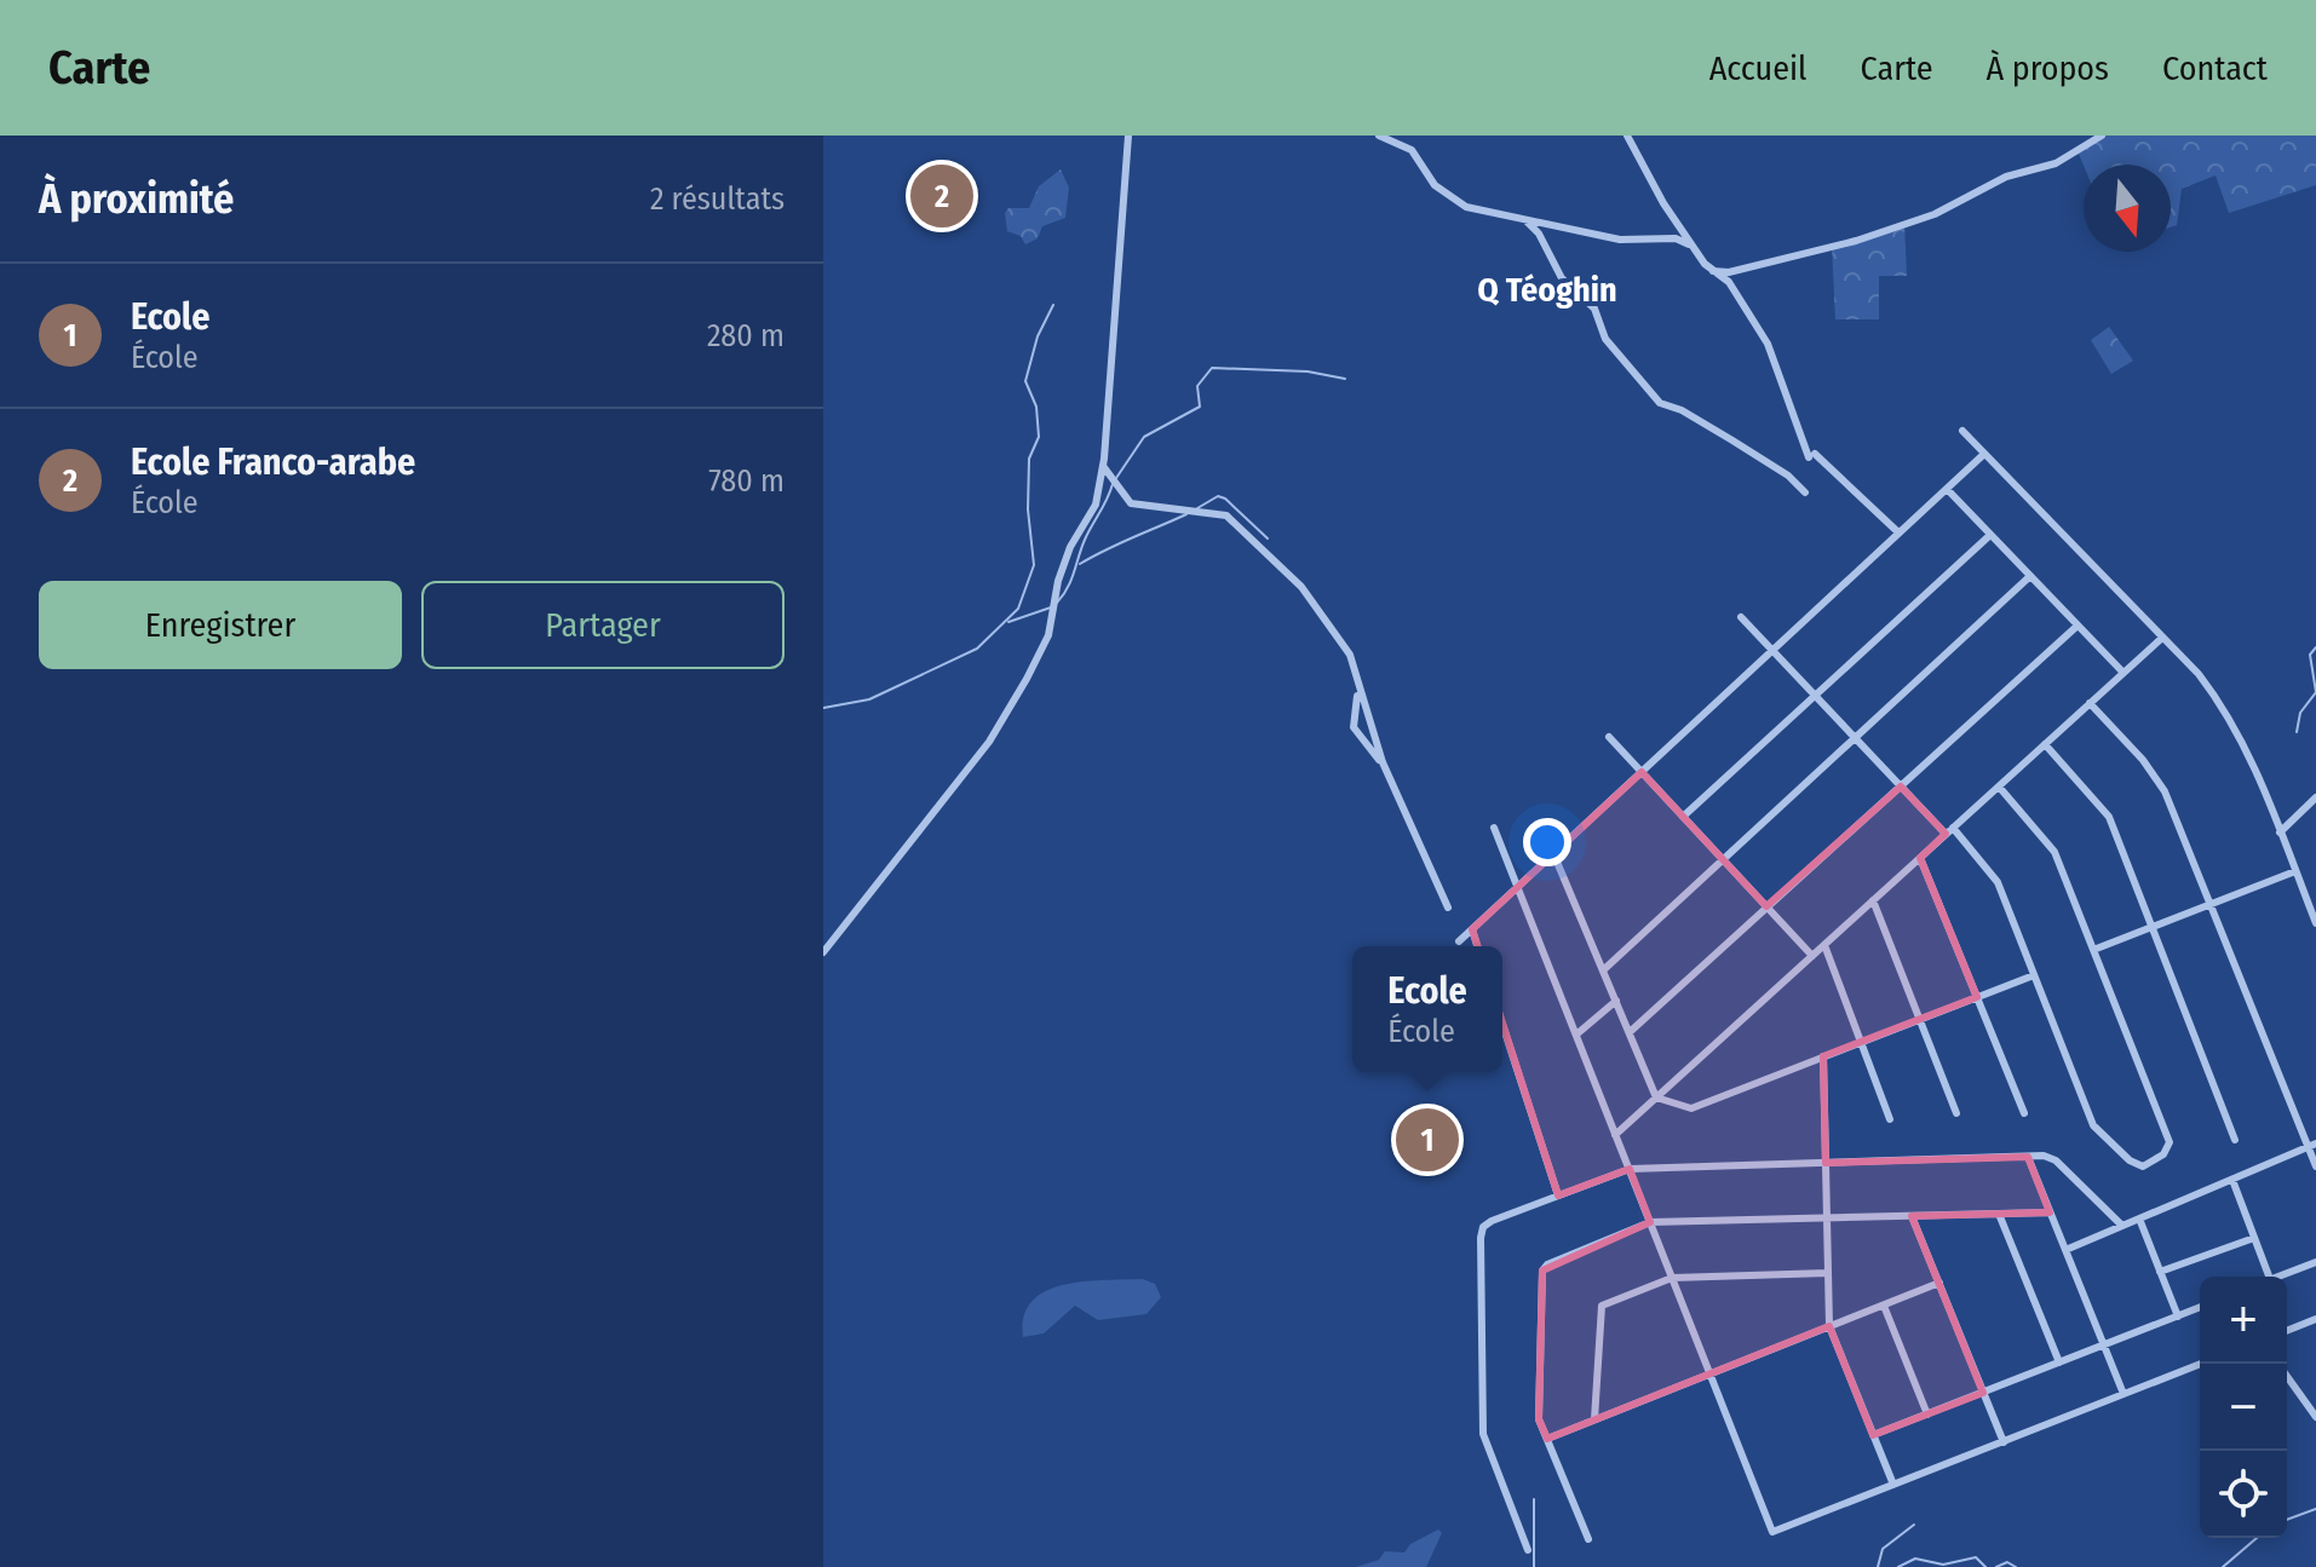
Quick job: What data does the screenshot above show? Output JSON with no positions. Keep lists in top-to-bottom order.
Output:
{
  "districts": ["Q Téoghin"],
  "north": "bottom",
  "page": {
    "header": "Carte",
    "nav": [
      "Accueil",
      "Carte",
      "À propos",
      "Contact"
    ],
    "heading": ["À proximité", "2 résultats"],
    "pins": ["2", "1"],
    "list": [
      {
        "mark": "1",
        "name": "Ecole",
        "note": "École",
        "value": "280 m"
      },
      {
        "mark": "2",
        "name": "Ecole Franco-arabe",
        "note": "École",
        "value": "780 m"
      }
    ],
    "buttons": ["Enregistrer", "Partager"],
    "popup": ["Ecole", "École"],
    "map_buttons": ["+", "−"]
  }
}
